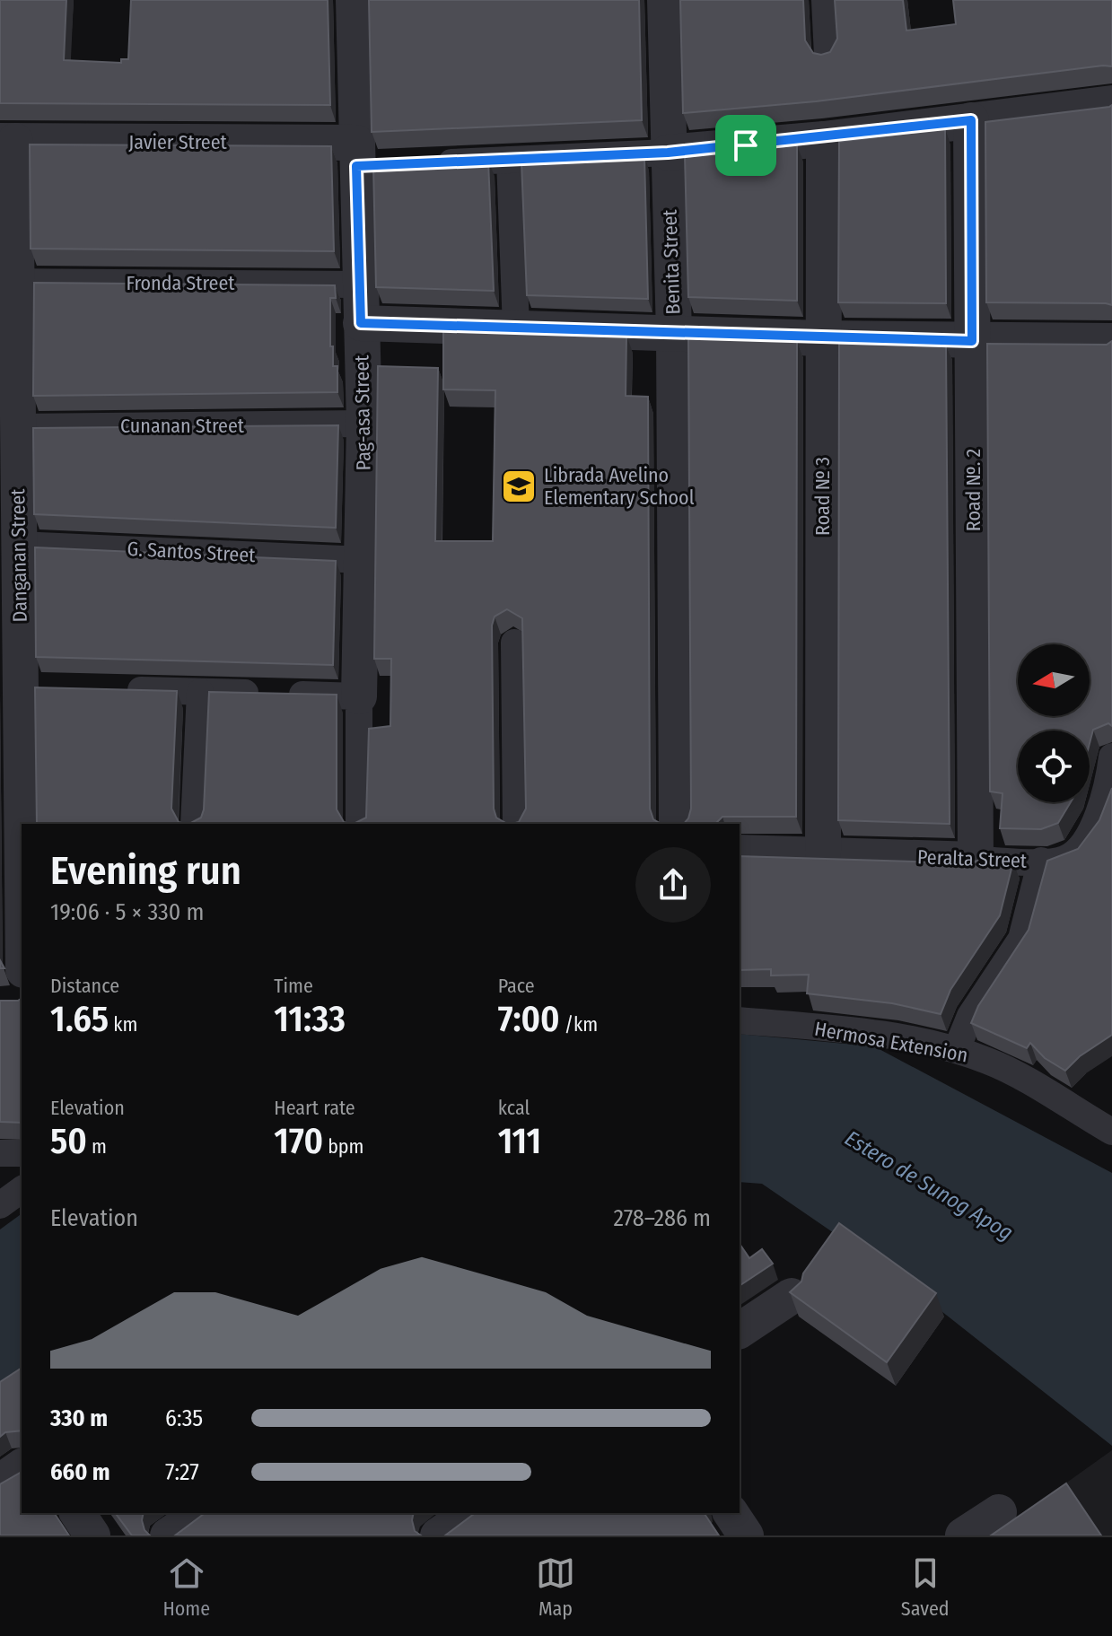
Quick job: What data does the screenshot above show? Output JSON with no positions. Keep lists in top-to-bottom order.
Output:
{
  "streets": {
    "street": [
      "Javier Street",
      "Benita Street",
      "Fronda Street",
      "Pag-asa Street",
      "Cunanan Street",
      "Road №. 2",
      "Road № 3",
      "G. Santos Street",
      "Danganan Street",
      "Peralta Street",
      "Hermosa Extension"
    ]
  },
  "crossings": [
    ["Javier Street", "Pag-asa Street"],
    ["Javier Street", "Danganan Street"],
    ["Fronda Street", "Pag-asa Street"],
    ["Fronda Street", "Danganan Street"],
    ["Pag-asa Street", "Cunanan Street"],
    ["Pag-asa Street", "G. Santos Street"],
    ["Cunanan Street", "Danganan Street"],
    ["Road №. 2", "Peralta Street"],
    ["Road № 3", "Peralta Street"],
    ["G. Santos Street", "Danganan Street"],
    ["Peralta Street", "Hermosa Extension"]
  ],
  "water": ["Estero de Sunog Apog"],
  "places": {
    "school or university": ["Librada Avelino Elementary School"]
  },
  "north": "left",
  "page": {
    "heading": ["Evening run", "19:06 · 5 × 330 m"],
    "stats": [
      ["Distance", "1.65 km"],
      ["Time", "11:33"],
      ["Pace", "7:00 /km"],
      ["Elevation", "50 m"],
      ["Heart rate", "170 bpm"],
      ["kcal", "111"]
    ],
    "chart": ["Elevation", "278–286 m"],
    "list": [
      {
        "name": "330 m",
        "note": "6:35"
      },
      {
        "name": "660 m",
        "note": "7:27"
      }
    ],
    "tabs": ["Home", "Map", "Saved"]
  }
}
